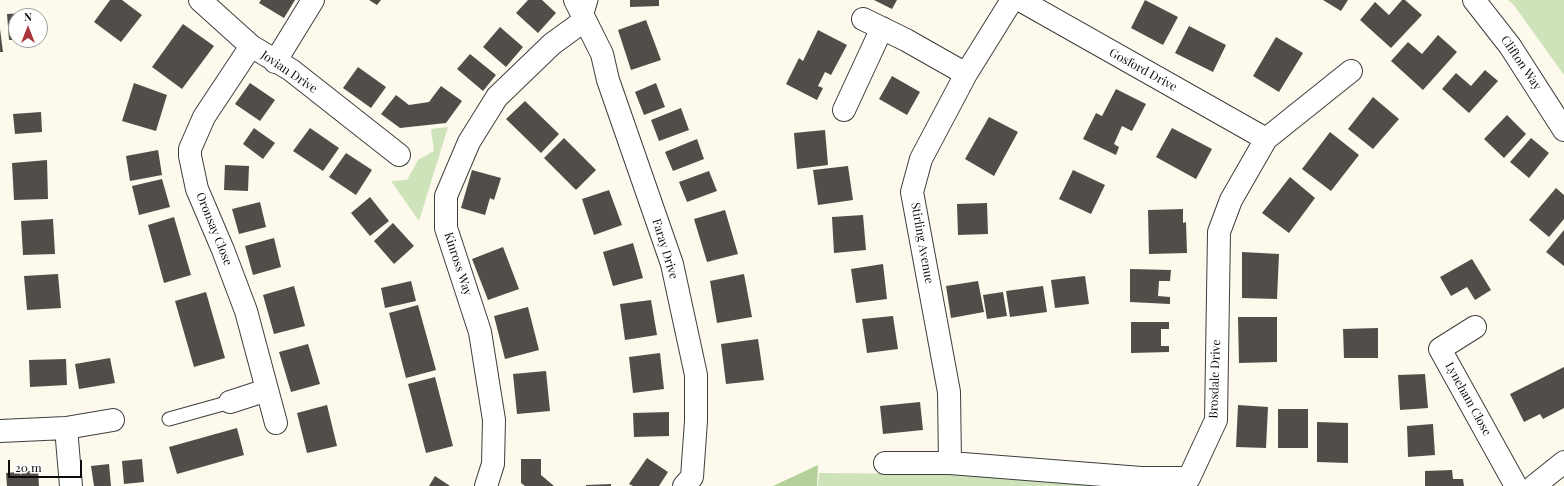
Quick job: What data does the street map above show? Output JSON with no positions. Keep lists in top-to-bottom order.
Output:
{
  "streets": {
    "street": [
      "Clifton Way",
      "Gosford Drive",
      "Jovian Drive",
      "Oronsay Close",
      "Stirling Avenue",
      "Faray Drive",
      "Kinross Way",
      "Brosdale Drive",
      "Lyneham Close"
    ]
  },
  "crossings": [
    ["Gosford Drive", "Brosdale Drive"],
    ["Jovian Drive", "Oronsay Close"],
    ["Stirling Avenue", "Brosdale Drive"],
    ["Faray Drive", "Kinross Way"]
  ],
  "scale_bar": "20 m",
  "north": "top"
}
